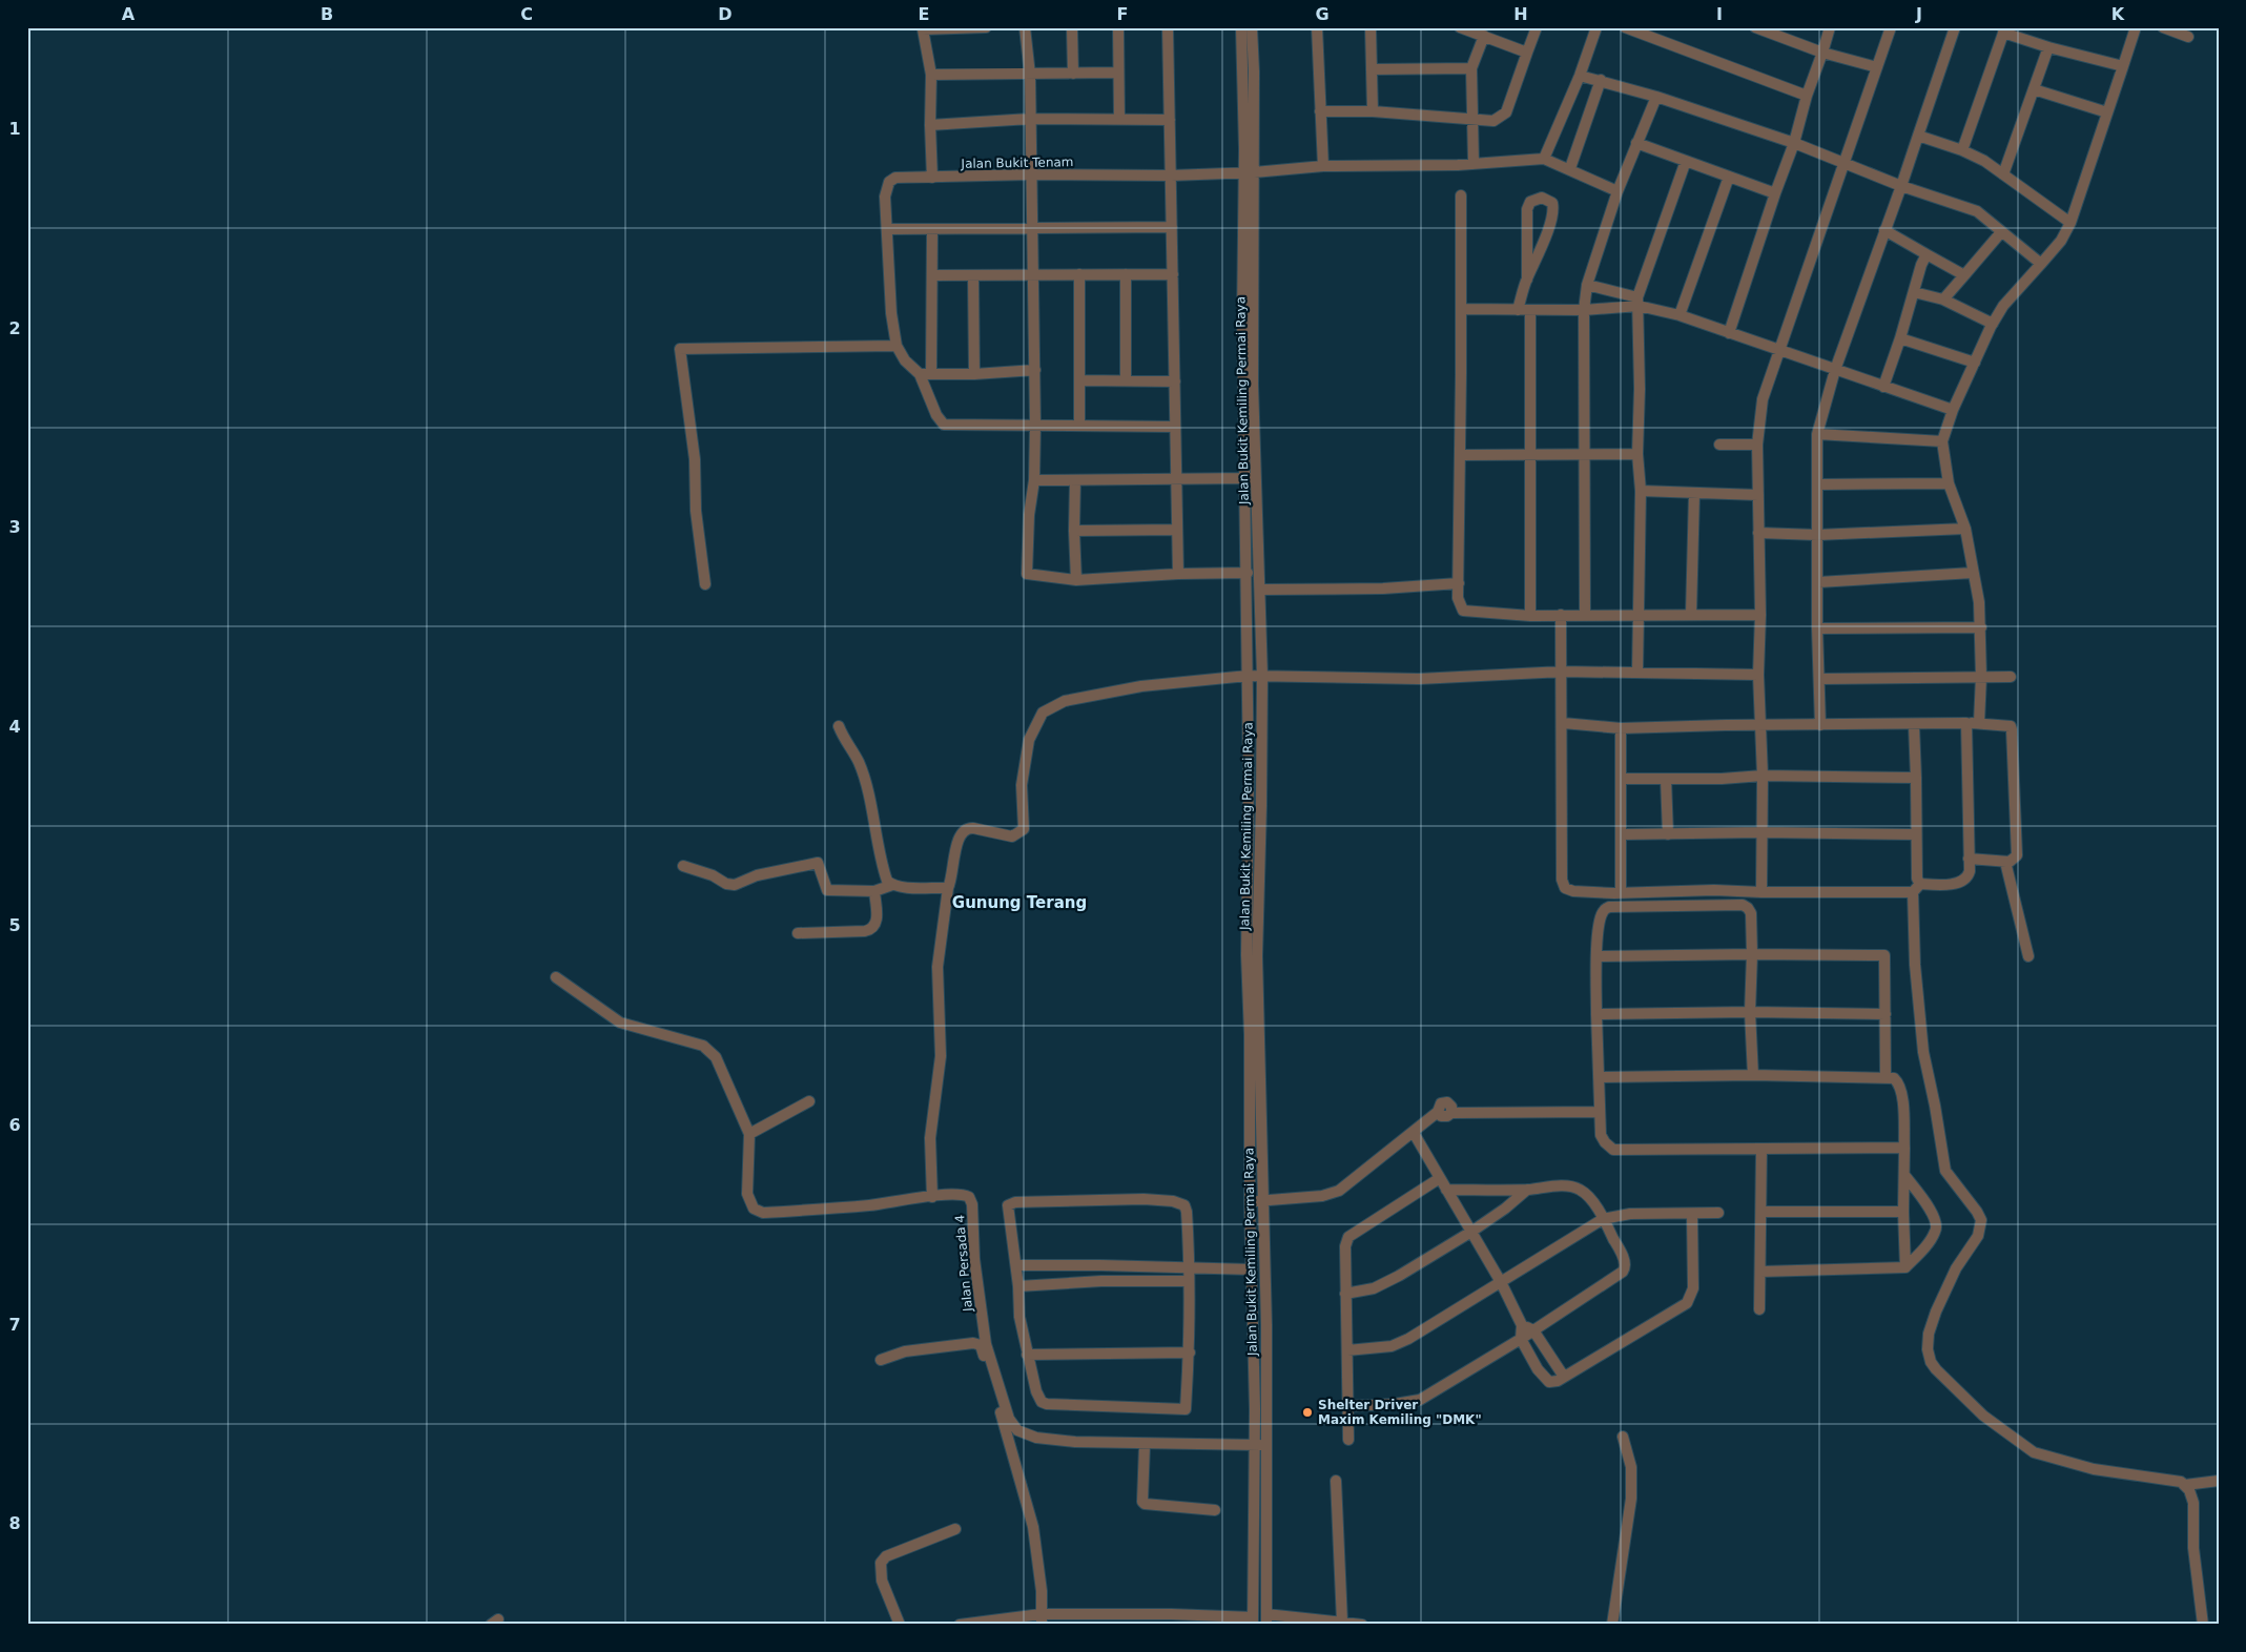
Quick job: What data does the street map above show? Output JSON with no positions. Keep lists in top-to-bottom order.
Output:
{
  "streets": {
    "street": ["Jalan Bukit Tenam", "Jalan Bukit Kemiling Permai Raya", "Jalan Persada 4"]
  },
  "crossings": [
    ["Jalan Bukit Tenam", "Jalan Bukit Kemiling Permai Raya"],
    ["Jalan Bukit Kemiling Permai Raya", "Jalan Persada 4"]
  ],
  "districts": ["Gunung Terang"],
  "places": ["Shelter Driver Maxim Kemiling \"DMK\""],
  "grid": {
    "columns": [
      "A",
      "B",
      "C",
      "D",
      "E",
      "F",
      "G",
      "H",
      "I",
      "J",
      "K"
    ],
    "rows": [
      "1",
      "2",
      "3",
      "4",
      "5",
      "6",
      "7",
      "8"
    ]
  }
}
